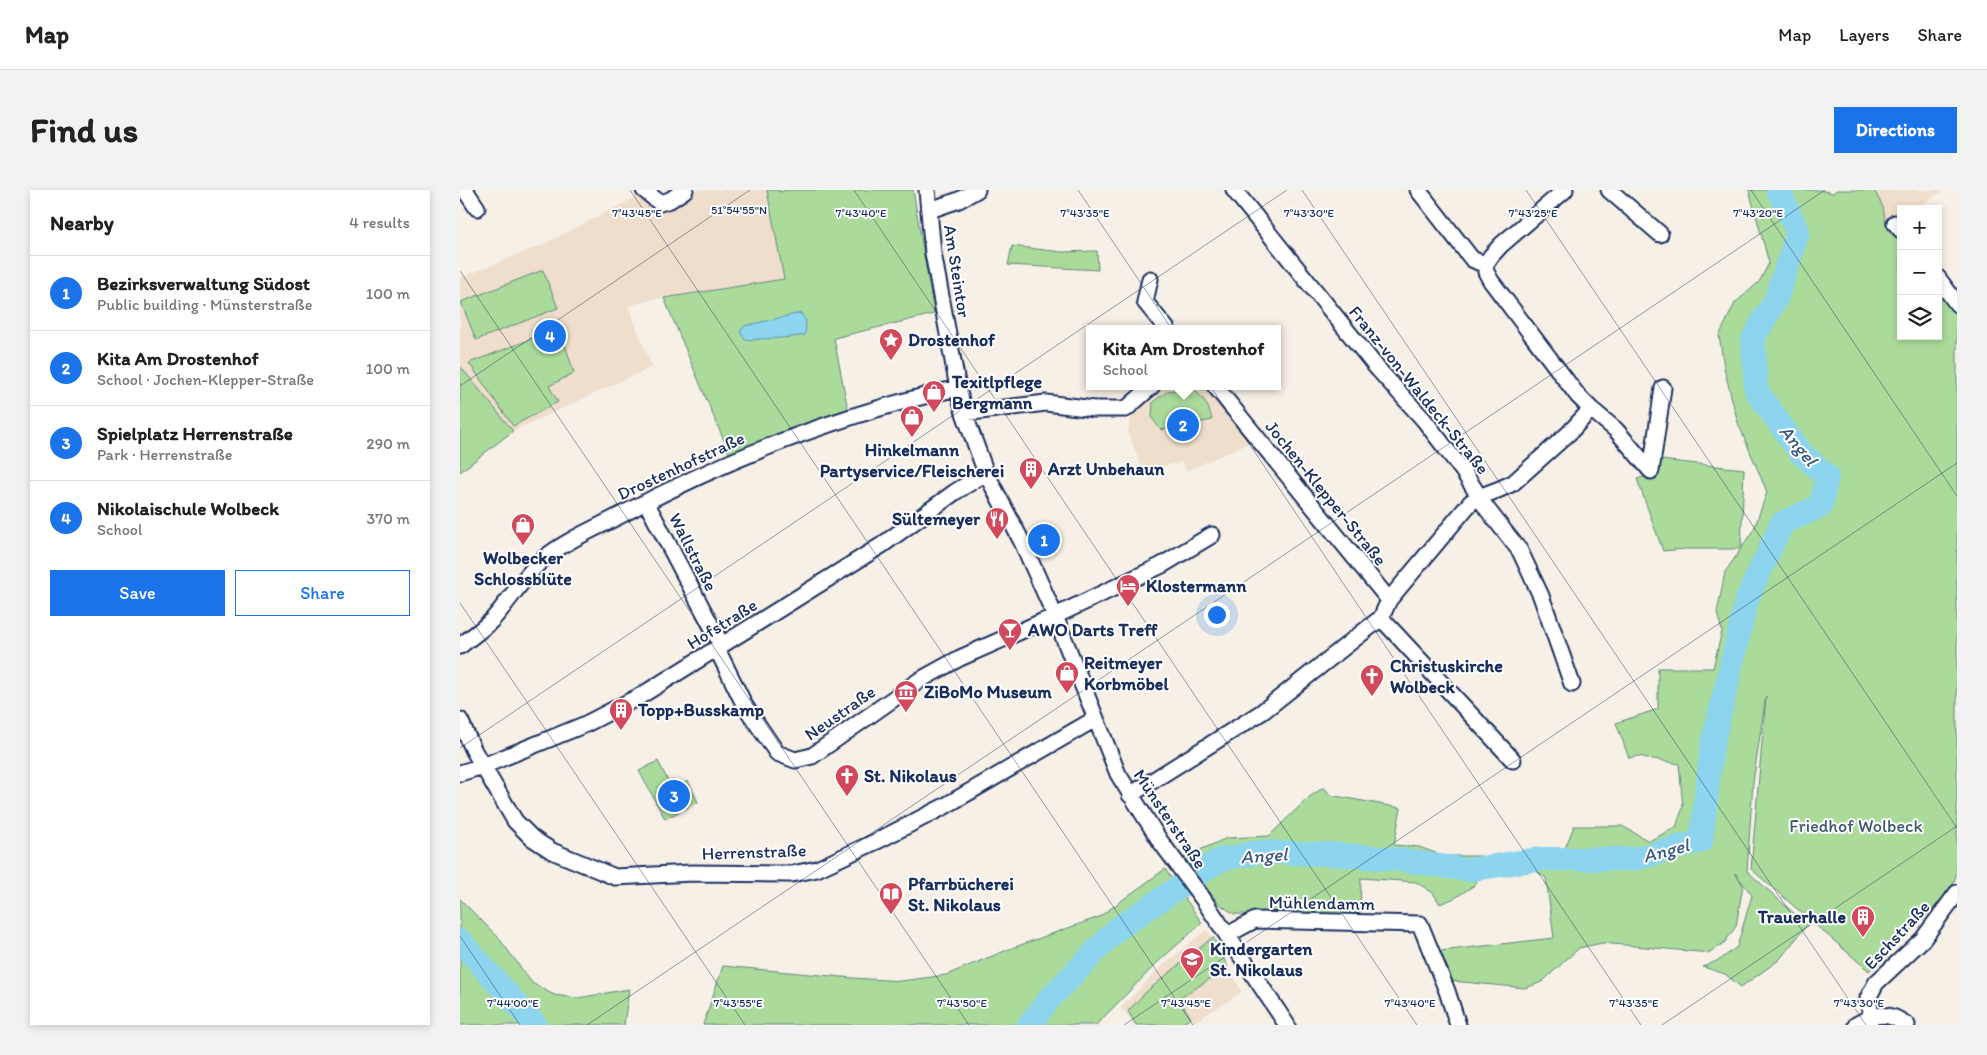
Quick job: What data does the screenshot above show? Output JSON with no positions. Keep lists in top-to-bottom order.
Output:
{
  "streets": {
    "street": [
      "Am Steintor",
      "Franz-von-Waldeck-Straße",
      "Drostenhofstraße",
      "Jochen-Klepper-Straße",
      "Wallstraße",
      "Hofstraße",
      "Neustraße",
      "Münsterstraße",
      "Herrenstraße",
      "Mühlendamm",
      "Eschstraße"
    ]
  },
  "crossings": [
    ["Am Steintor", "Drostenhofstraße"],
    ["Am Steintor", "Hofstraße"],
    ["Am Steintor", "Münsterstraße"],
    ["Drostenhofstraße", "Wallstraße"],
    ["Wallstraße", "Hofstraße"],
    ["Wallstraße", "Neustraße"],
    ["Hofstraße", "Neustraße"],
    ["Hofstraße", "Münsterstraße"],
    ["Hofstraße", "Herrenstraße"],
    ["Neustraße", "Münsterstraße"],
    ["Münsterstraße", "Herrenstraße"],
    ["Münsterstraße", "Mühlendamm"]
  ],
  "water": ["Angel"],
  "parks": ["Friedhof Wolbeck"],
  "places": {
    "place": ["Drostenhof"],
    "shop": [
      "Texitlpflege Bergmann",
      "Hinkelmann Partyservice/Fleischerei",
      "Wolbecker Schlossblüte",
      "Reitmeyer Korbmöbel"
    ],
    "building": ["Arzt Unbehaun", "Topp+Busskamp", "Trauerhalle"],
    "restaurant": ["Sültemeyer"],
    "hotel": ["Klostermann"],
    "bar": ["AWO Darts Treff"],
    "church": ["Christuskirche Wolbeck", "St. Nikolaus"],
    "museum": ["ZiBoMo Museum"],
    "library": ["Pfarrbücherei St. Nikolaus"],
    "school or university": ["Kindergarten St. Nikolaus"]
  },
  "page": {
    "header": "Map",
    "nav": ["Map", "Layers", "Share"],
    "buttons": [
      "Directions",
      ["Save", "Share"]
    ],
    "title": "Find us",
    "heading": ["Nearby", "4 results"],
    "map_buttons": ["+", "−"],
    "list": [
      {
        "mark": "1",
        "name": "Bezirksverwaltung Südost",
        "note": "Public building · Münsterstraße",
        "value": "100 m"
      },
      {
        "mark": "2",
        "name": "Kita Am Drostenhof",
        "note": "School · Jochen-Klepper-Straße",
        "value": "100 m"
      },
      {
        "mark": "3",
        "name": "Spielplatz Herrenstraße",
        "note": "Park · Herrenstraße",
        "value": "290 m"
      },
      {
        "mark": "4",
        "name": "Nikolaischule Wolbeck",
        "note": "School",
        "value": "370 m"
      }
    ],
    "pins": [
      "4",
      "2",
      "1",
      "3"
    ],
    "popup": ["Kita Am Drostenhof", "School"]
  },
  "coordinates": [
    "51°54'55\"N",
    "7°43'45\"E",
    "7°43'40\"E",
    "7°43'35\"E",
    "7°43'30\"E",
    "7°43'25\"E",
    "7°43'20\"E",
    "7°44'00\"E",
    "7°43'55\"E",
    "7°43'50\"E"
  ]
}
